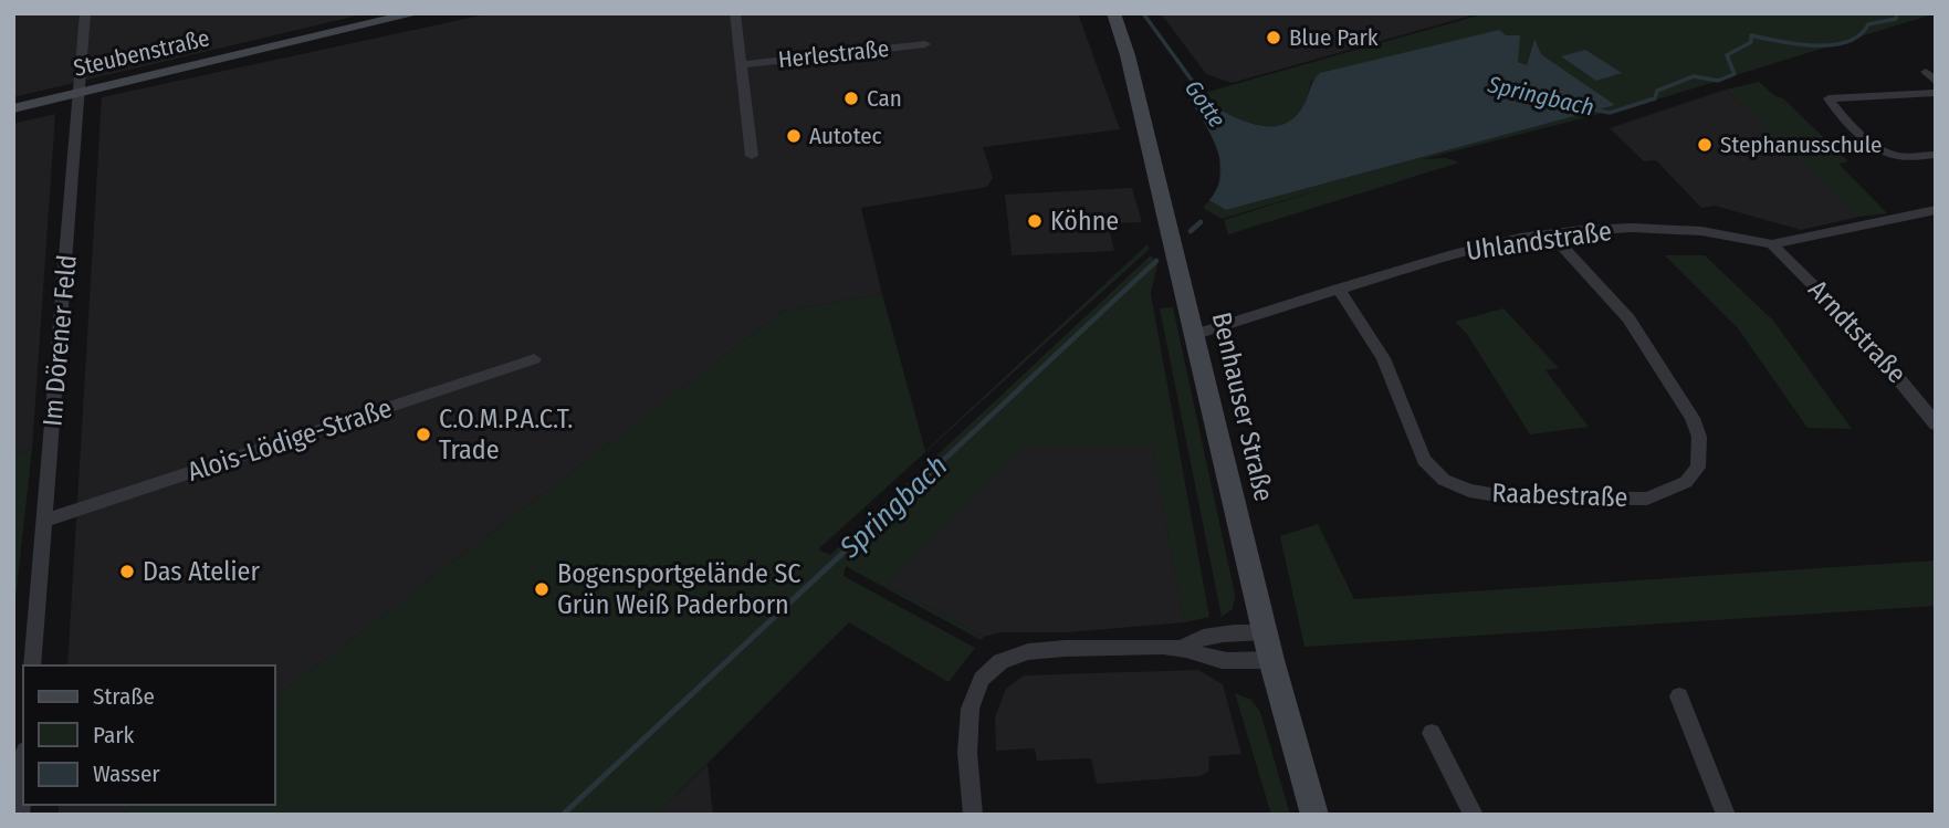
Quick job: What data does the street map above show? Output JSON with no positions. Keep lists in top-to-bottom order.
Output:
{
  "streets": {
    "main road": ["Steubenstraße", "Benhauser Straße"],
    "street": [
      "Herlestraße",
      "Uhlandstraße",
      "Arndtstraße",
      "Im Dörener Feld",
      "Alois-Lödige-Straße",
      "Raabestraße"
    ]
  },
  "crossings": [
    ["Steubenstraße", "Im Dörener Feld"],
    ["Uhlandstraße", "Arndtstraße"],
    ["Uhlandstraße", "Benhauser Straße"],
    ["Uhlandstraße", "Raabestraße"],
    ["Im Dörener Feld", "Alois-Lödige-Straße"]
  ],
  "water": ["Springbach", "Gotte"],
  "places": [
    "Blue Park",
    "Can",
    "Autotec",
    "Stephanusschule",
    "Köhne",
    "C.O.M.P.A.C.T. Trade",
    "Das Atelier",
    "Bogensportgelände SC Grün Weiß Paderborn"
  ],
  "legend": ["Straße", "Park", "Wasser"]
}
